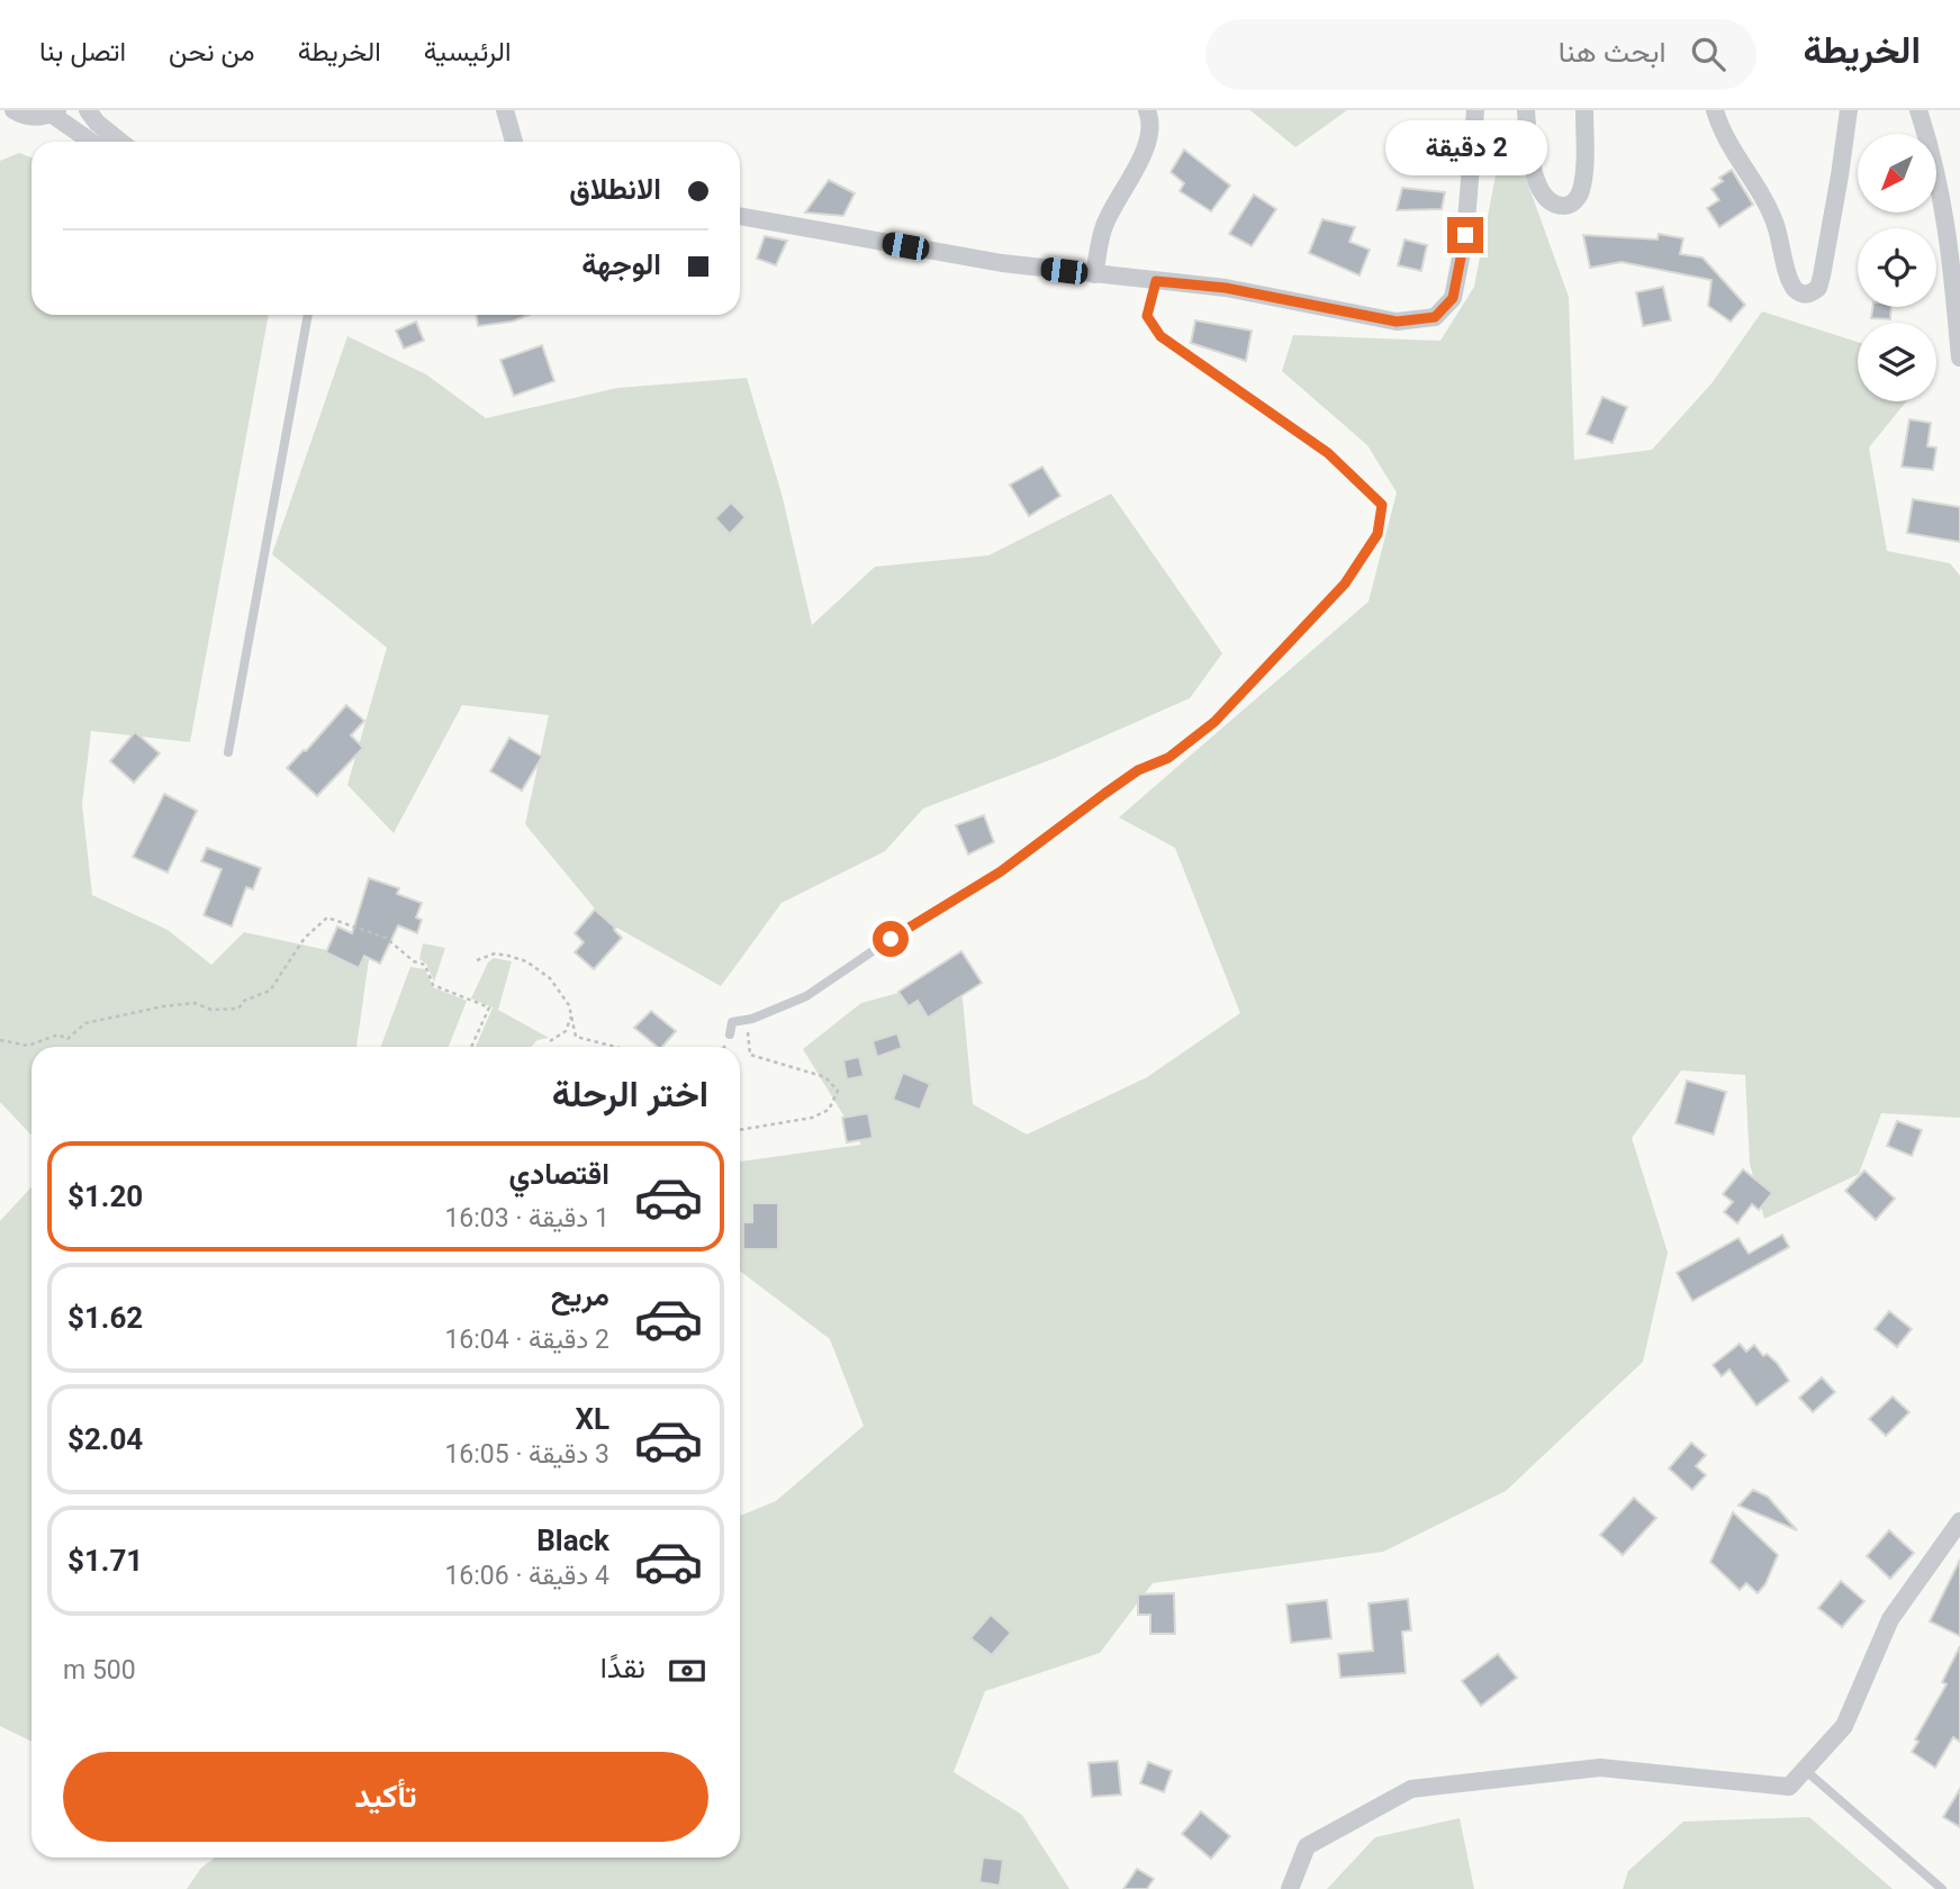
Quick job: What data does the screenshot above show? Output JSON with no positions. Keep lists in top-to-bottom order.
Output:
{
  "north": "bottom left",
  "page": {
    "header": "الخريطة",
    "search": "ابحث هنا",
    "nav": [
      "الرئيسية",
      "الخريطة",
      "من نحن",
      "اتصل بنا"
    ],
    "bubble": "2 دقيقة",
    "banner": ["الانطلاق", "الوجهة"],
    "heading": "اختر الرحلة",
    "list": [
      {
        "name": "اقتصادي",
        "note": "1 دقيقة · 16:03",
        "value": "$1.20"
      },
      {
        "name": "مريح",
        "note": "2 دقيقة · 16:04",
        "value": "$1.62"
      },
      {
        "name": "XL",
        "note": "3 دقيقة · 16:05",
        "value": "$2.04"
      },
      {
        "name": "Black",
        "note": "4 دقيقة · 16:06",
        "value": "$1.71"
      }
    ],
    "pay": ["نقدًا", "500 m"],
    "buttons": "تأكيد"
  }
}
